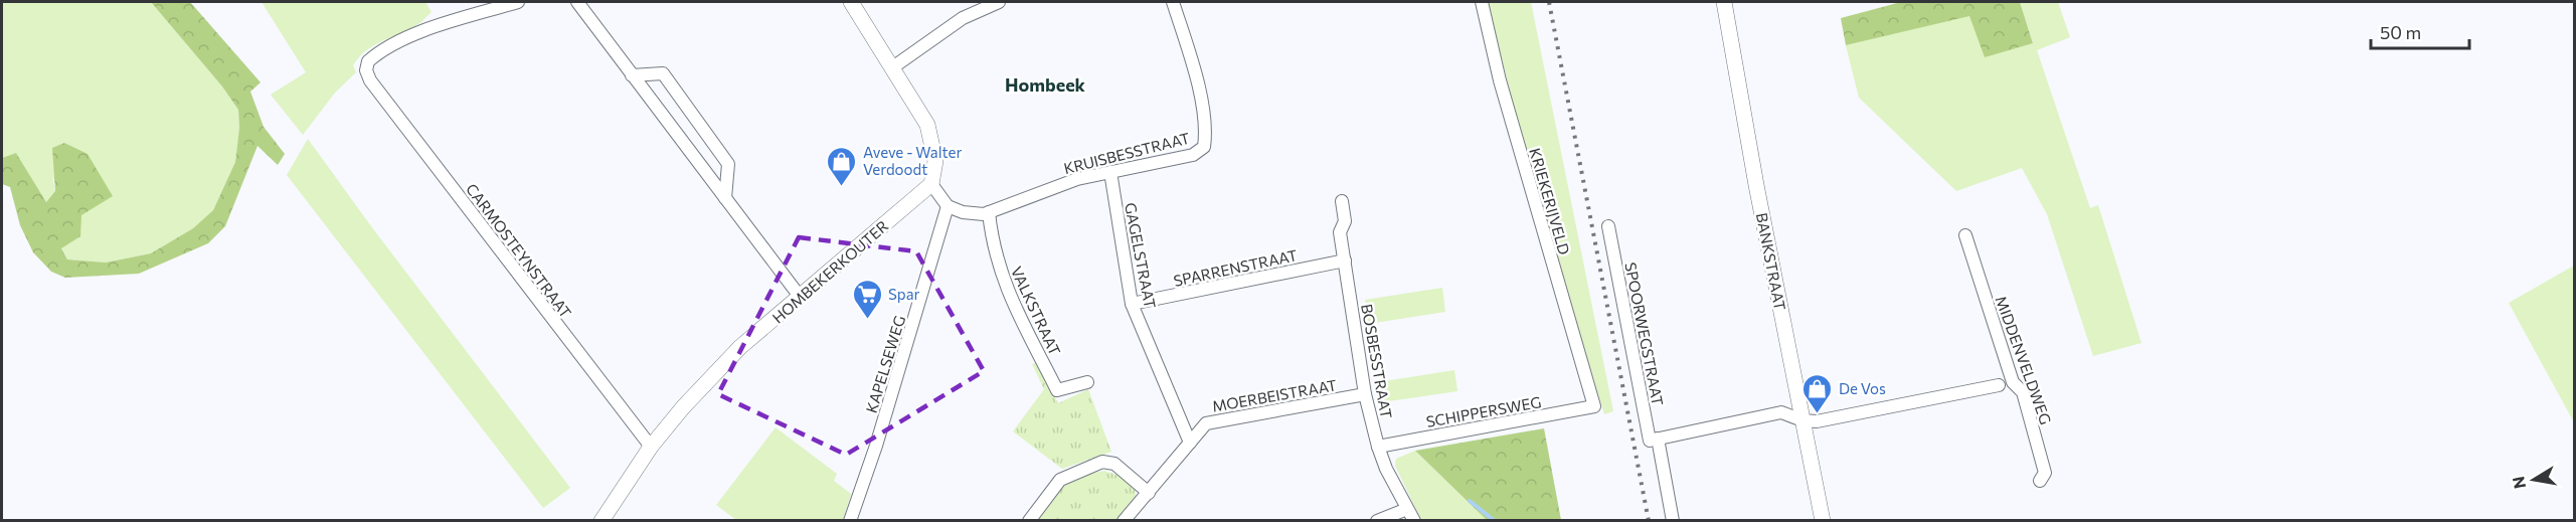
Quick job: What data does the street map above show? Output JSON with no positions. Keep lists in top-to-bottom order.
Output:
{
  "streets": {
    "street": [
      "KRUISBESSTRAAT",
      "KRIEKERIJVELD",
      "CARMOSTEYNSTRAAT",
      "GAGELSTRAAT",
      "BANKSTRAAT",
      "SPARRENSTRAAT",
      "HOMBEKERKOUTER",
      "VALKSTRAAT",
      "SPOORWEGSTRAAT",
      "MIDDENVELDWEG",
      "BOSBESSTRAAT",
      "KAPELSEWEG",
      "MOERBEISTRAAT",
      "SCHIPPERSWEG"
    ]
  },
  "crossings": [
    ["KRUISBESSTRAAT", "GAGELSTRAAT"],
    ["KRUISBESSTRAAT", "VALKSTRAAT"],
    ["KRUISBESSTRAAT", "KAPELSEWEG"],
    ["KRIEKERIJVELD", "SCHIPPERSWEG"],
    ["CARMOSTEYNSTRAAT", "HOMBEKERKOUTER"],
    ["GAGELSTRAAT", "SPARRENSTRAAT"],
    ["GAGELSTRAAT", "MOERBEISTRAAT"],
    ["SPARRENSTRAAT", "BOSBESSTRAAT"],
    ["BOSBESSTRAAT", "MOERBEISTRAAT"],
    ["BOSBESSTRAAT", "SCHIPPERSWEG"]
  ],
  "districts": ["Hombeek"],
  "places": {
    "shop": ["Aveve - Walter Verdoodt", "De Vos"],
    "supermarket": ["Spar"]
  },
  "scale_bar": "50 m",
  "north": "left"
}
